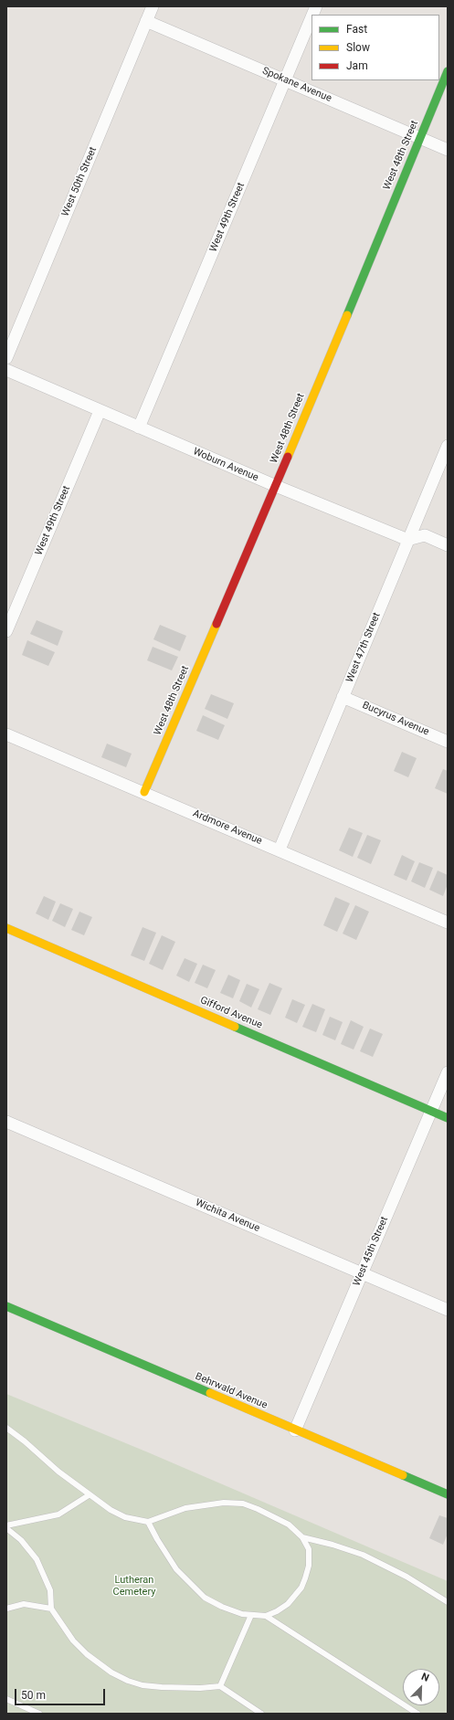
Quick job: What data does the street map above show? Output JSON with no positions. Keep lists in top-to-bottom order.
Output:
{
  "streets": {
    "street": [
      "Spokane Avenue",
      "West 48th Street",
      "West 50th Street",
      "West 49th Street",
      "Woburn Avenue",
      "West 47th Street",
      "Bucyrus Avenue",
      "Ardmore Avenue",
      "Gifford Avenue",
      "Wichita Avenue",
      "West 45th Street",
      "Behrwald Avenue"
    ]
  },
  "crossings": [
    ["Spokane Avenue", "West 48th Street"],
    ["Spokane Avenue", "West 50th Street"],
    ["Spokane Avenue", "West 49th Street"],
    ["West 48th Street", "Woburn Avenue"],
    ["West 48th Street", "Ardmore Avenue"],
    ["West 49th Street", "Woburn Avenue"],
    ["Woburn Avenue", "West 47th Street"],
    ["West 47th Street", "Bucyrus Avenue"],
    ["West 47th Street", "Ardmore Avenue"],
    ["Gifford Avenue", "West 45th Street"],
    ["Wichita Avenue", "West 45th Street"],
    ["West 45th Street", "Behrwald Avenue"]
  ],
  "parks": ["Lutheran Cemetery"],
  "legend": ["Fast", "Slow", "Jam"],
  "scale_bar": "50 m",
  "north": "top right"
}
